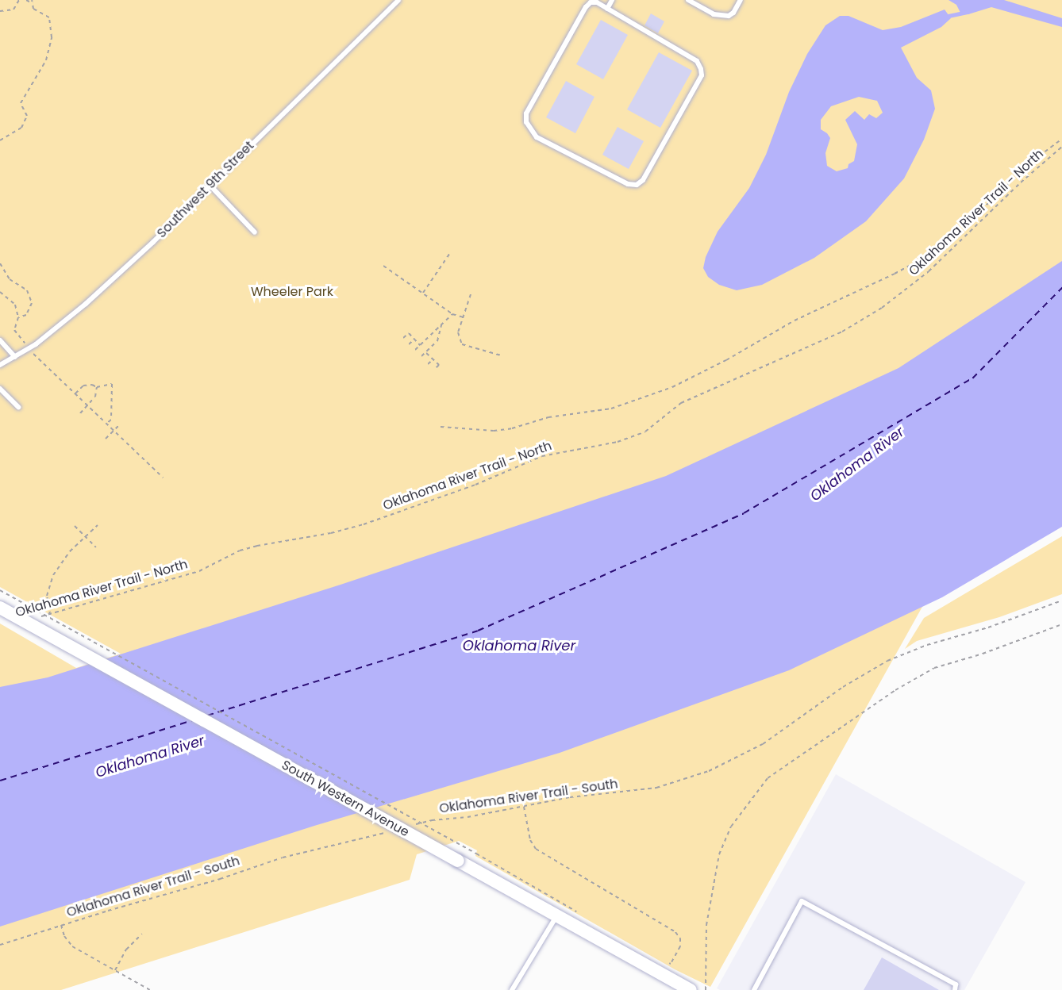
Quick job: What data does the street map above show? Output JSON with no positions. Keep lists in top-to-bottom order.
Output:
{
  "streets": {
    "main road": ["South Western Avenue"],
    "lane": ["Southwest 9th Street"],
    "path": ["Oklahoma River Trail - North", "Oklahoma River Trail - South"]
  },
  "water": ["Oklahoma River"],
  "parks": ["Wheeler Park"]
}
